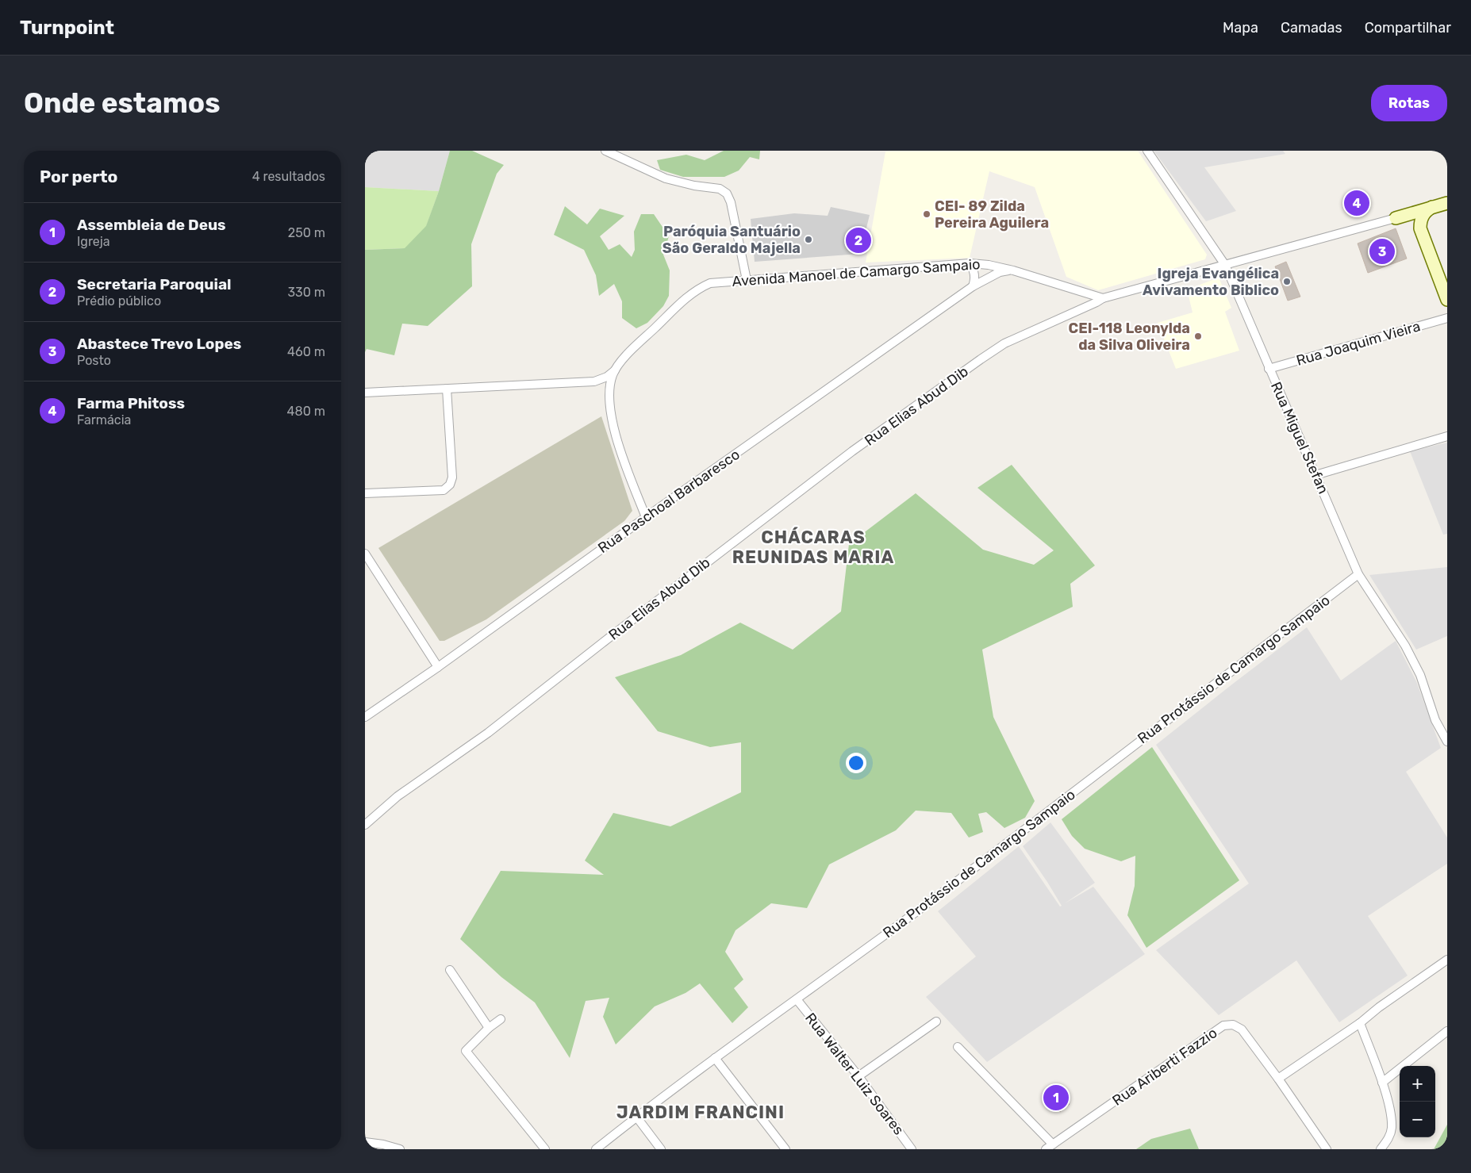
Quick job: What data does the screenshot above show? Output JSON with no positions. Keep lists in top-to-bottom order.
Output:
{
  "streets": {
    "street": [
      "Avenida Manoel de Camargo Sampaio",
      "Rua Joaquim Vieira",
      "Rua Elias Abud Dib",
      "Rua Miguel Stefan",
      "Rua Paschoal Barbaresco",
      "Rua Protássio de Camargo Sampaio",
      "Rua Ariberti Fazzio",
      "Rua Walter Luiz Soares"
    ]
  },
  "crossings": [
    ["Avenida Manoel de Camargo Sampaio", "Rua Elias Abud Dib"],
    ["Avenida Manoel de Camargo Sampaio", "Rua Paschoal Barbaresco"],
    ["Rua Joaquim Vieira", "Rua Miguel Stefan"],
    ["Rua Miguel Stefan", "Rua Protássio de Camargo Sampaio"],
    ["Rua Protássio de Camargo Sampaio", "Rua Walter Luiz Soares"]
  ],
  "districts": ["CHÁCARAS REUNIDAS MARIA", "JARDIM FRANCINI"],
  "places": [
    "CEI- 89 Zilda Pereira Aguilera",
    "Paróquia Santuário São Geraldo Majella",
    "Igreja Evangélica Avivamento Biblico",
    "CEI-118 Leonylda da Silva Oliveira"
  ],
  "page": {
    "header": "Turnpoint",
    "nav": ["Mapa", "Camadas", "Compartilhar"],
    "buttons": "Rotas",
    "title": "Onde estamos",
    "heading": ["Por perto", "4 resultados"],
    "pins": [
      "4",
      "2",
      "3",
      "1"
    ],
    "list": [
      {
        "mark": "1",
        "name": "Assembleia de Deus",
        "note": "Igreja",
        "value": "250 m"
      },
      {
        "mark": "2",
        "name": "Secretaria Paroquial",
        "note": "Prédio público",
        "value": "330 m"
      },
      {
        "mark": "3",
        "name": "Abastece Trevo Lopes",
        "note": "Posto",
        "value": "460 m"
      },
      {
        "mark": "4",
        "name": "Farma Phitoss",
        "note": "Farmácia",
        "value": "480 m"
      }
    ],
    "map_buttons": ["+", "−"]
  }
}
